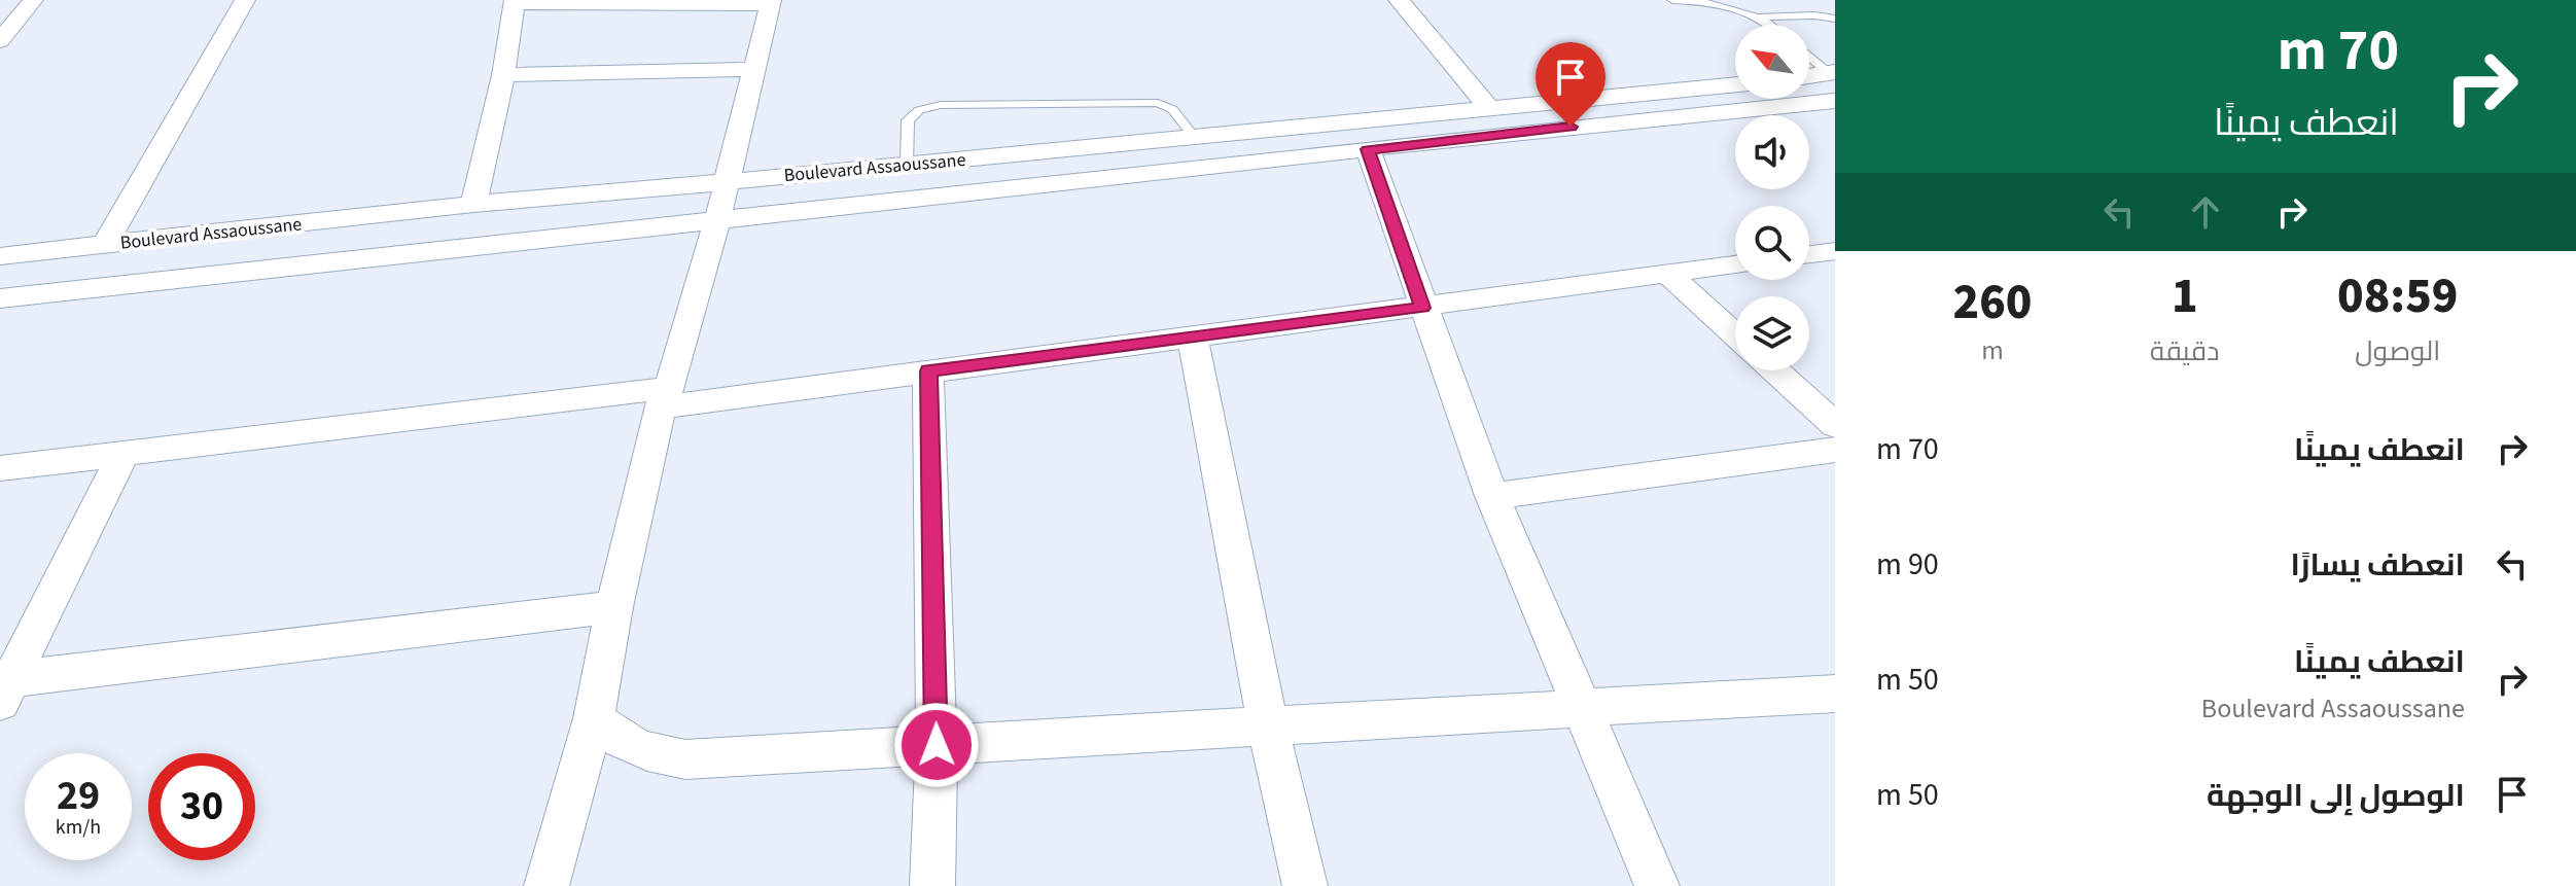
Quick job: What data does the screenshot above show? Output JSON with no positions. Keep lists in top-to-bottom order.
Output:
{
  "streets": {
    "street": ["Boulevard Assaoussane"]
  },
  "north": "top left",
  "page": {
    "turn": ["70 m", "انعطف يمينًا"],
    "eta": [
      "08:59",
      "الوصول",
      "1",
      "دقيقة",
      "260",
      "m"
    ],
    "list": [
      {
        "name": "انعطف يمينًا",
        "value": "70 m"
      },
      {
        "name": "انعطف يسارًا",
        "value": "90 m"
      },
      {
        "name": "انعطف يمينًا",
        "note": "Boulevard Assaoussane",
        "value": "50 m"
      },
      {
        "name": "الوصول إلى الوجهة",
        "value": "50 m"
      }
    ],
    "speed": "29 km/h",
    "limit": "30"
  }
}
